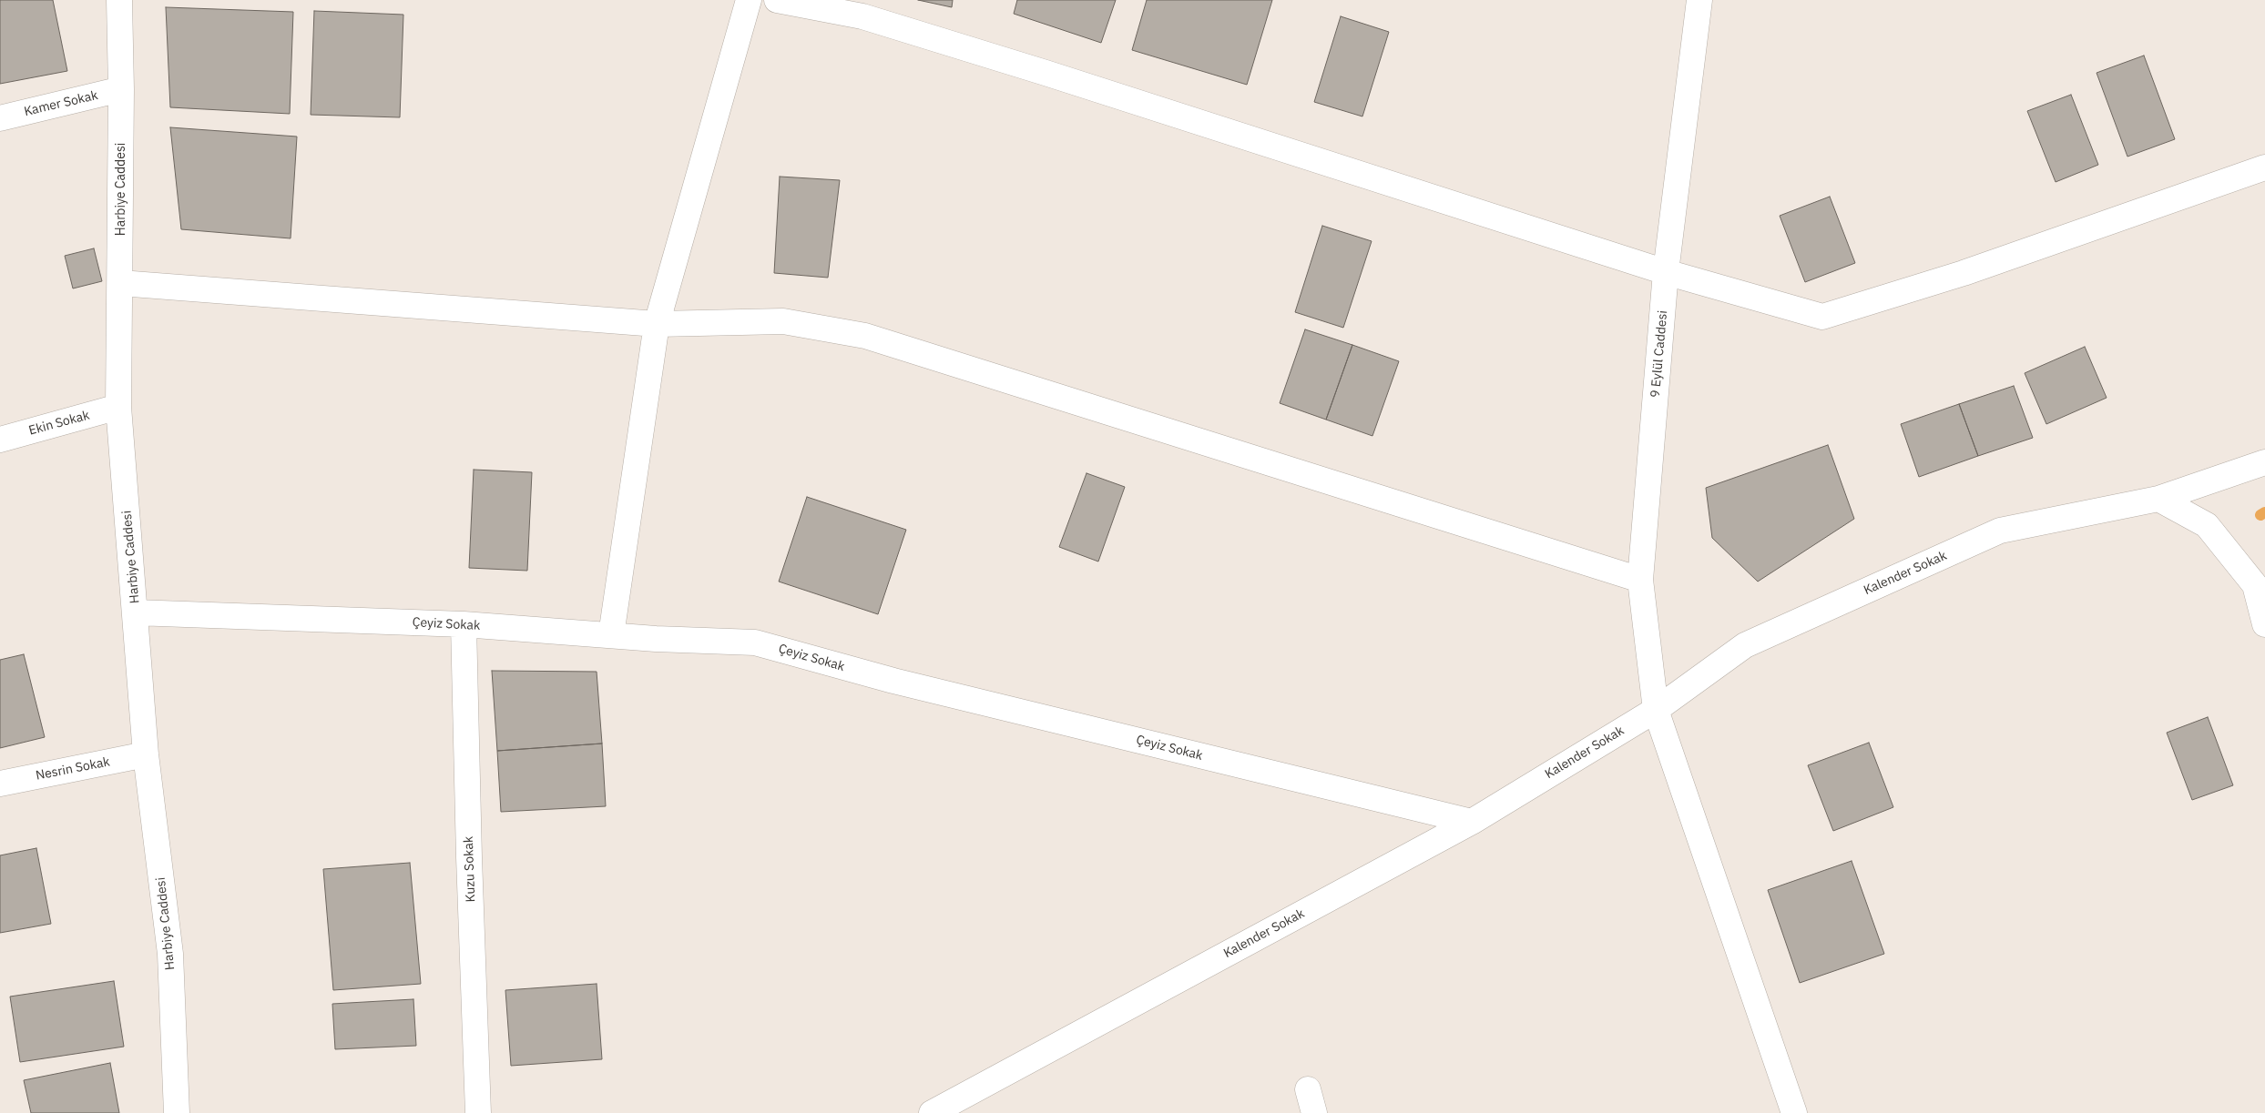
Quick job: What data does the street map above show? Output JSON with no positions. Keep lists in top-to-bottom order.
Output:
{
  "streets": {
    "street": [
      "Kamer Sokak",
      "Harbiye Caddesi",
      "9 Eylül Caddesi",
      "Ekin Sokak",
      "Kalender Sokak",
      "Çeyiz Sokak",
      "Nesrin Sokak",
      "Kuzu Sokak"
    ]
  },
  "crossings": [
    ["Kamer Sokak", "Harbiye Caddesi"],
    ["Harbiye Caddesi", "Ekin Sokak"],
    ["Harbiye Caddesi", "Çeyiz Sokak"],
    ["Harbiye Caddesi", "Nesrin Sokak"],
    ["9 Eylül Caddesi", "Kalender Sokak"],
    ["Kalender Sokak", "Çeyiz Sokak"],
    ["Çeyiz Sokak", "Kuzu Sokak"]
  ]
}
